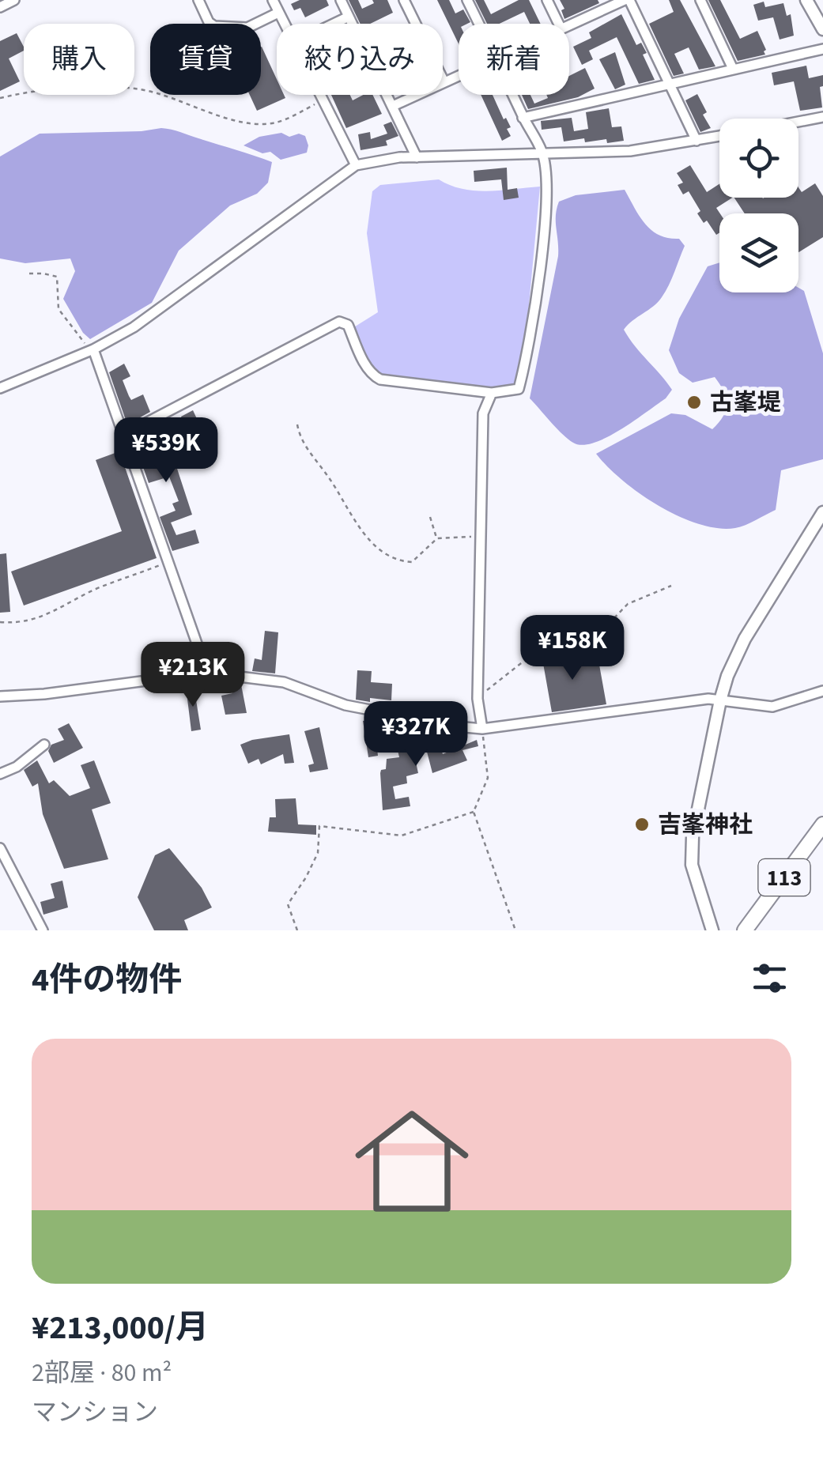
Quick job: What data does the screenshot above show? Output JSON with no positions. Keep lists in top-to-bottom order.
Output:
{
  "streets": {
    "highway": ["113"]
  },
  "places": ["古峯堤", "吉峯神社"],
  "page": {
    "chip": [
      "購入",
      "賃貸",
      "絞り込み",
      "新着"
    ],
    "price": [
      "¥539K",
      "¥158K",
      "¥213K",
      "¥327K"
    ],
    "heading": "4件の物件",
    "list": [
      {
        "name": "¥213,000/月",
        "note": "2部屋 · 80 m² · マンション"
      }
    ]
  }
}
